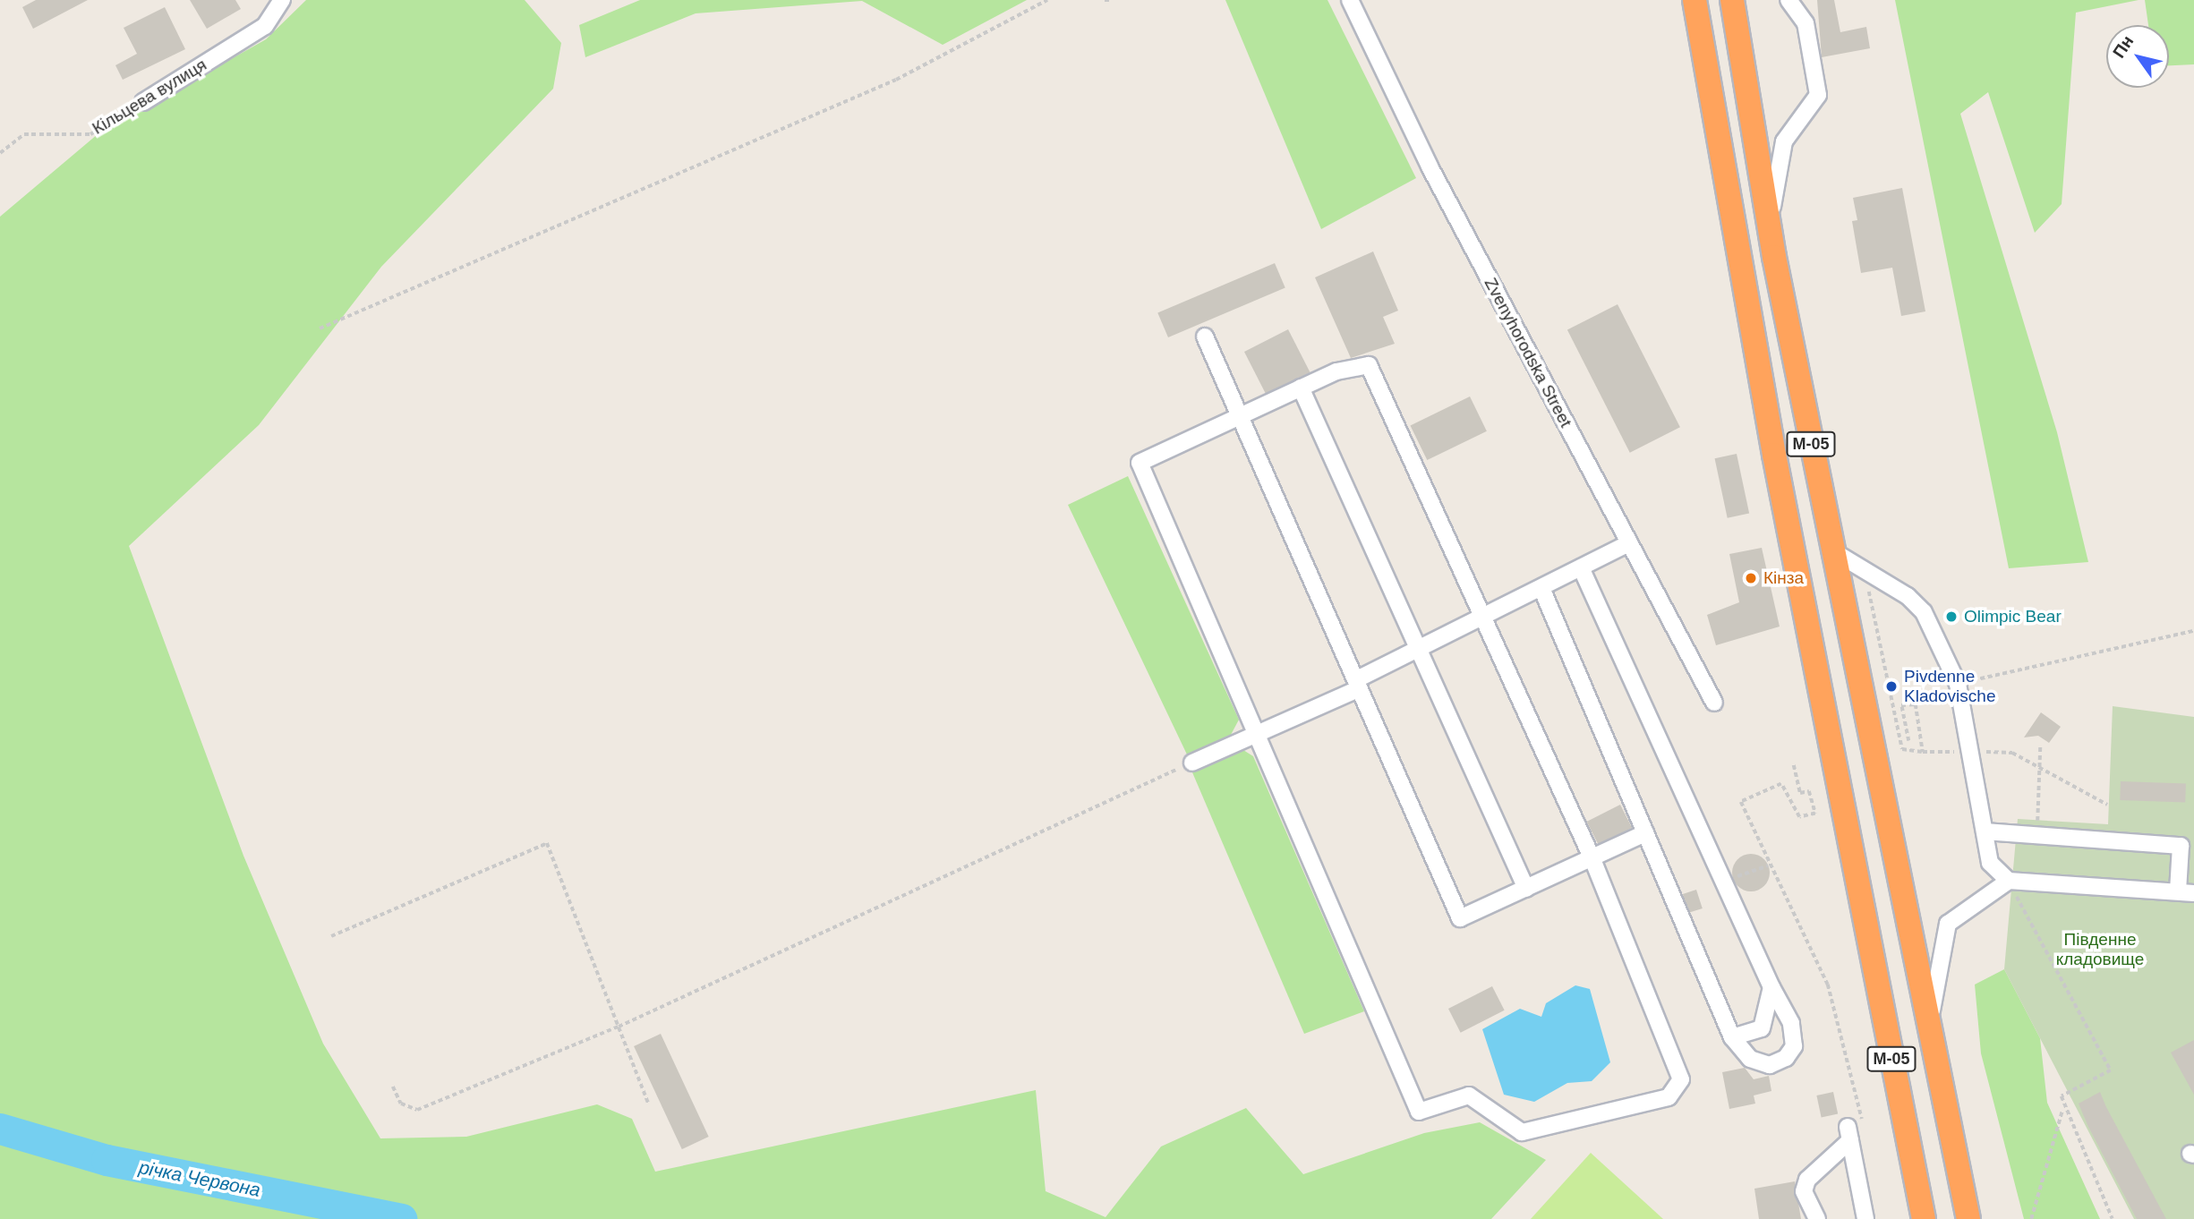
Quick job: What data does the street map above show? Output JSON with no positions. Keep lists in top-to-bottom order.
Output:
{
  "streets": {
    "highway": ["М-05"],
    "street": ["Кільцева вулиця", "Zvenyhorodska Street"]
  },
  "water": ["річка Червона"],
  "parks": ["Південне кладовище"],
  "places": ["Кінза", "Olimpic Bear", "Pivdenne Kladovische"],
  "north": "top left"
}
